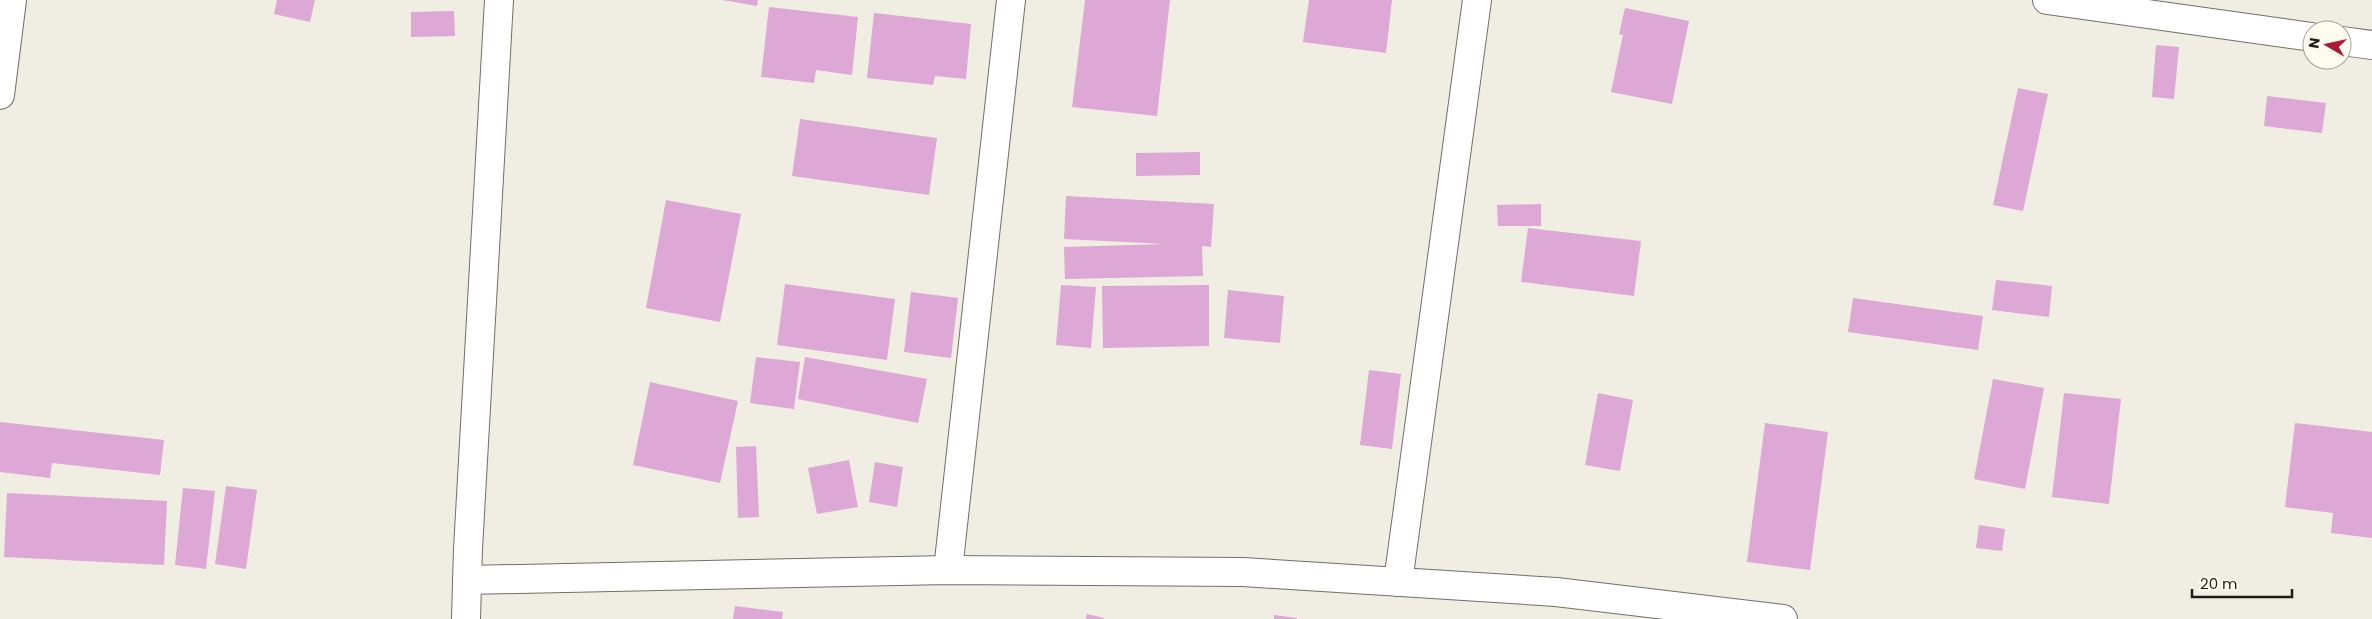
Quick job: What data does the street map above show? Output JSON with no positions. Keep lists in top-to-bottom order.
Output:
{
  "scale_bar": "20 m",
  "north": "left"
}
